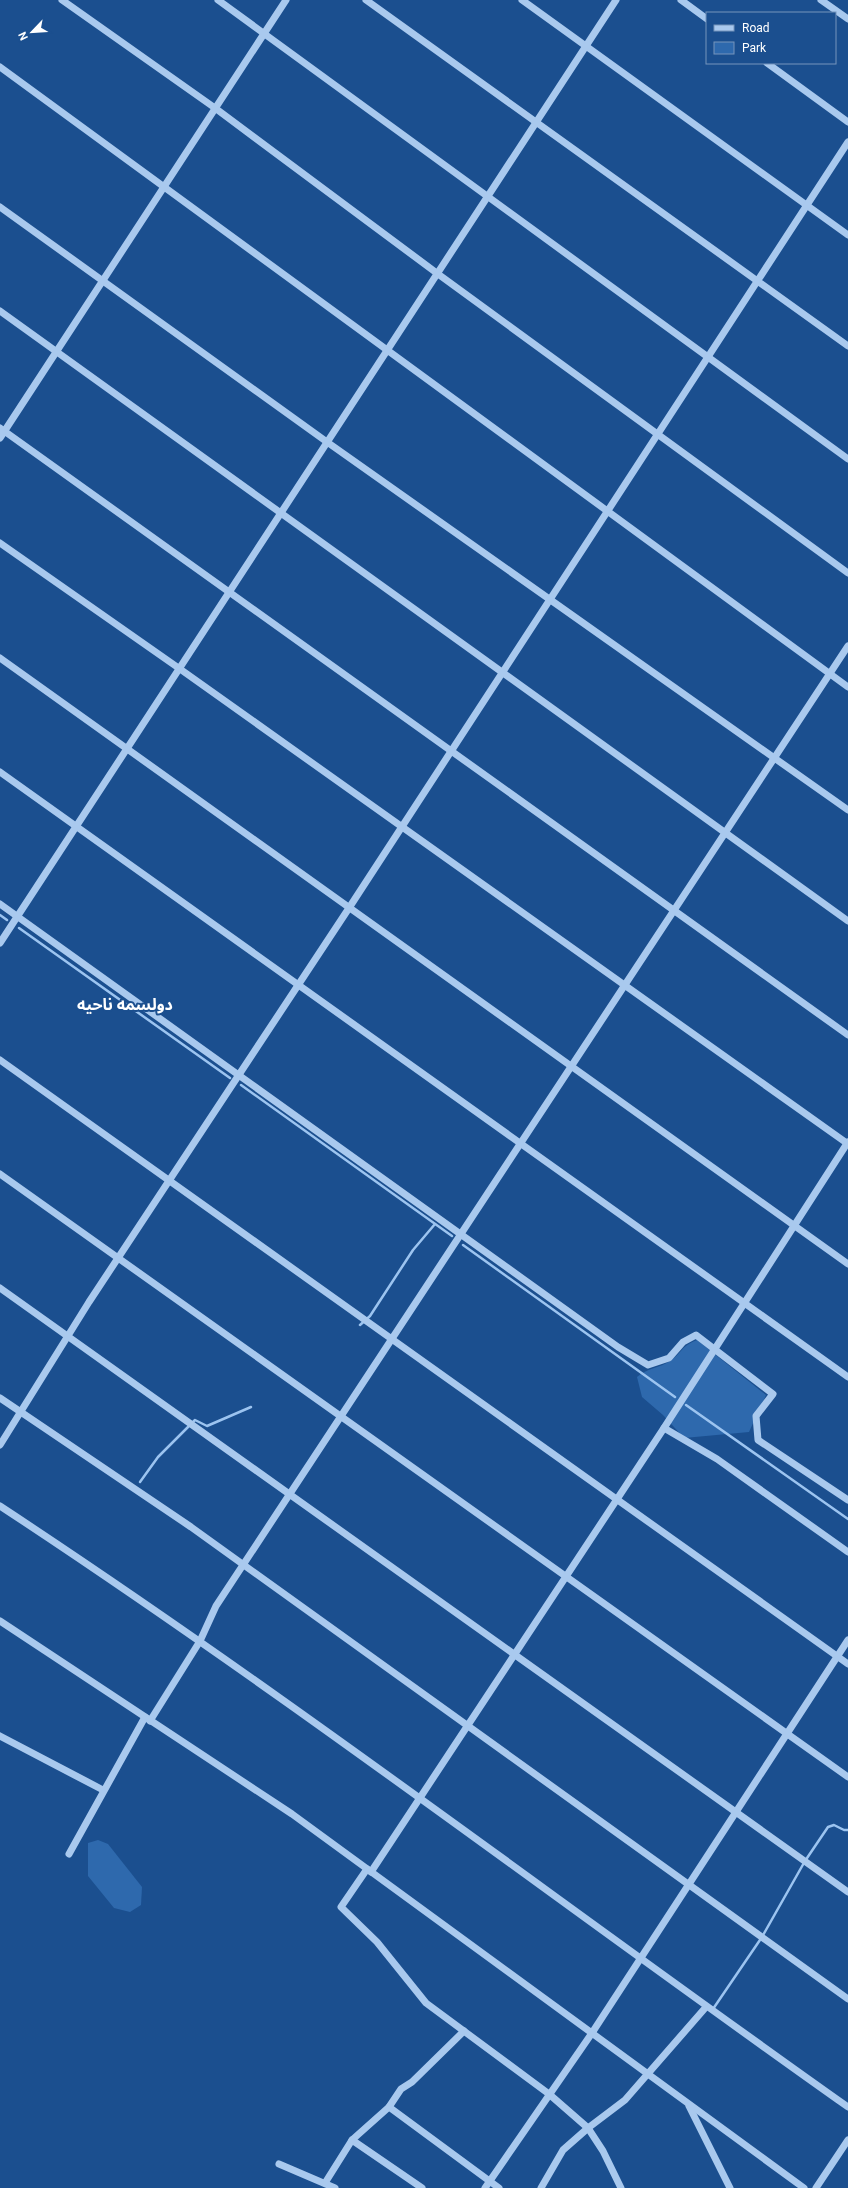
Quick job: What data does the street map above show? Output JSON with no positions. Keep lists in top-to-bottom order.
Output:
{
  "districts": ["دولسمه ناحیه"],
  "legend": ["Road", "Park"],
  "north": "bottom left"
}
